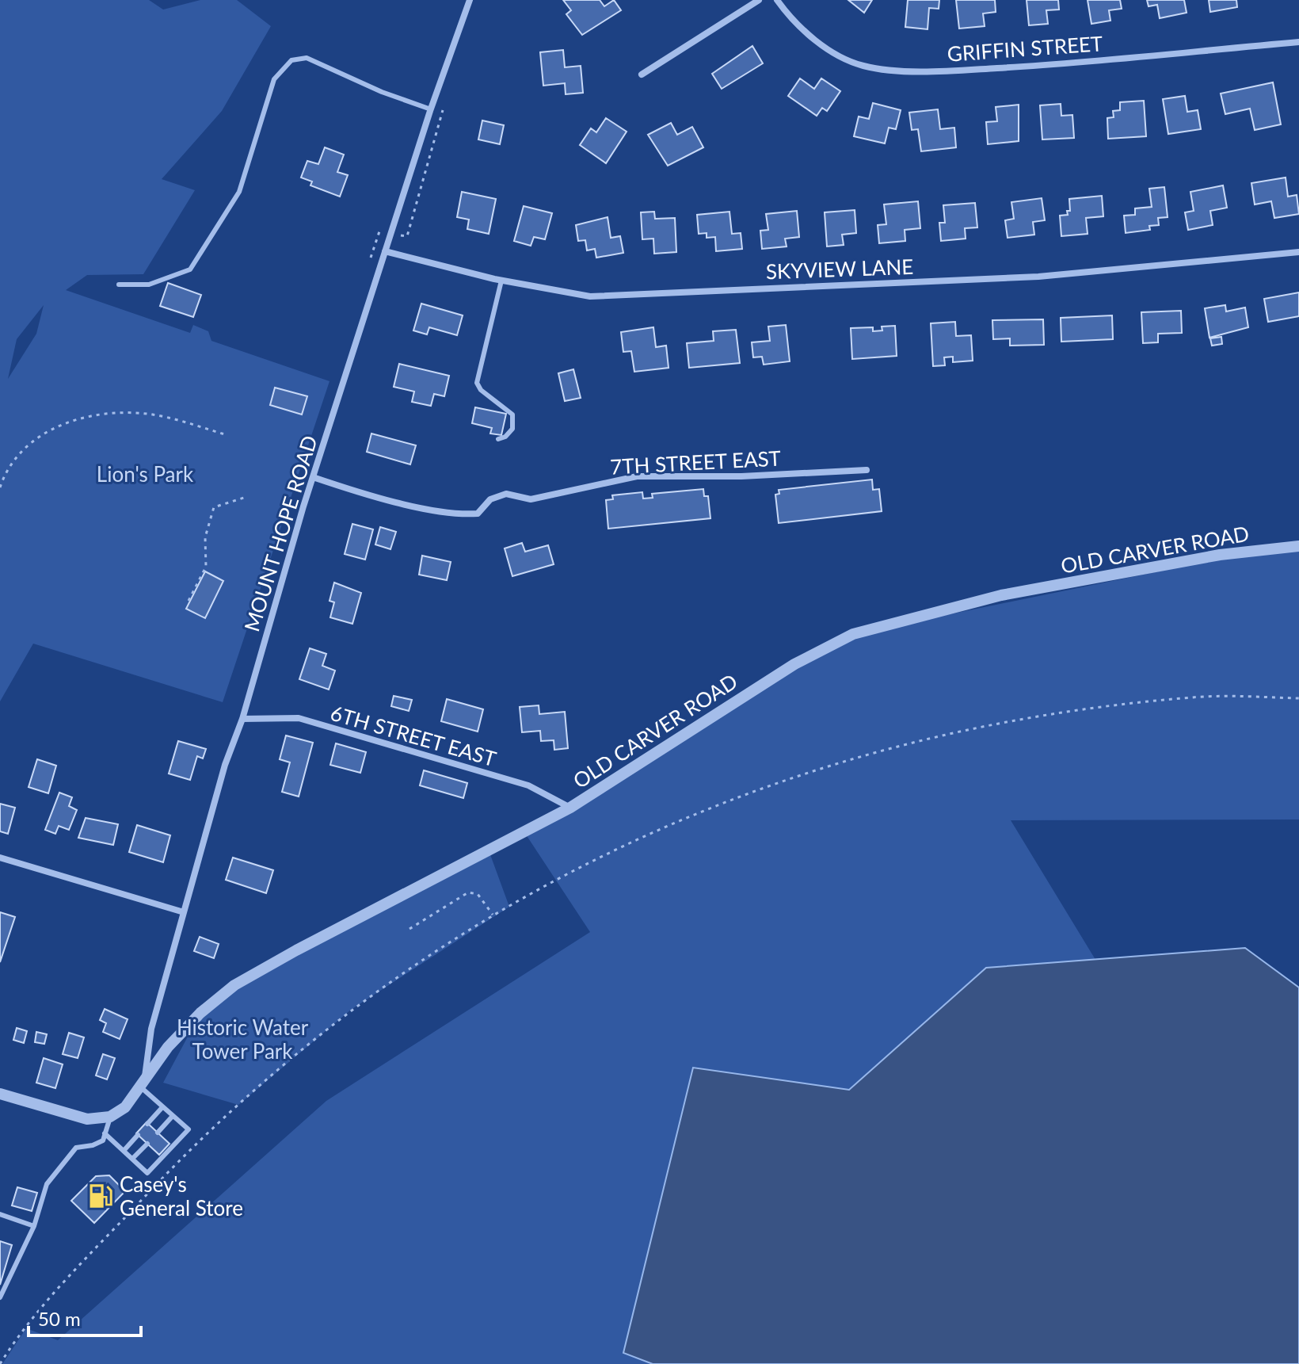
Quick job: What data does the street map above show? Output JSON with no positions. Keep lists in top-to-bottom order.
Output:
{
  "streets": {
    "street": [
      "GRIFFIN STREET",
      "SKYVIEW LANE",
      "7TH STREET EAST",
      "MOUNT HOPE ROAD",
      "OLD CARVER ROAD",
      "6TH STREET EAST"
    ]
  },
  "crossings": [
    ["SKYVIEW LANE", "MOUNT HOPE ROAD"],
    ["7TH STREET EAST", "MOUNT HOPE ROAD"],
    ["MOUNT HOPE ROAD", "OLD CARVER ROAD"],
    ["MOUNT HOPE ROAD", "6TH STREET EAST"],
    ["OLD CARVER ROAD", "6TH STREET EAST"]
  ],
  "parks": ["Lion's Park", "Historic Water Tower Park"],
  "places": {
    "fuel station": ["Casey's General Store"]
  },
  "scale_bar": "50 m"
}
